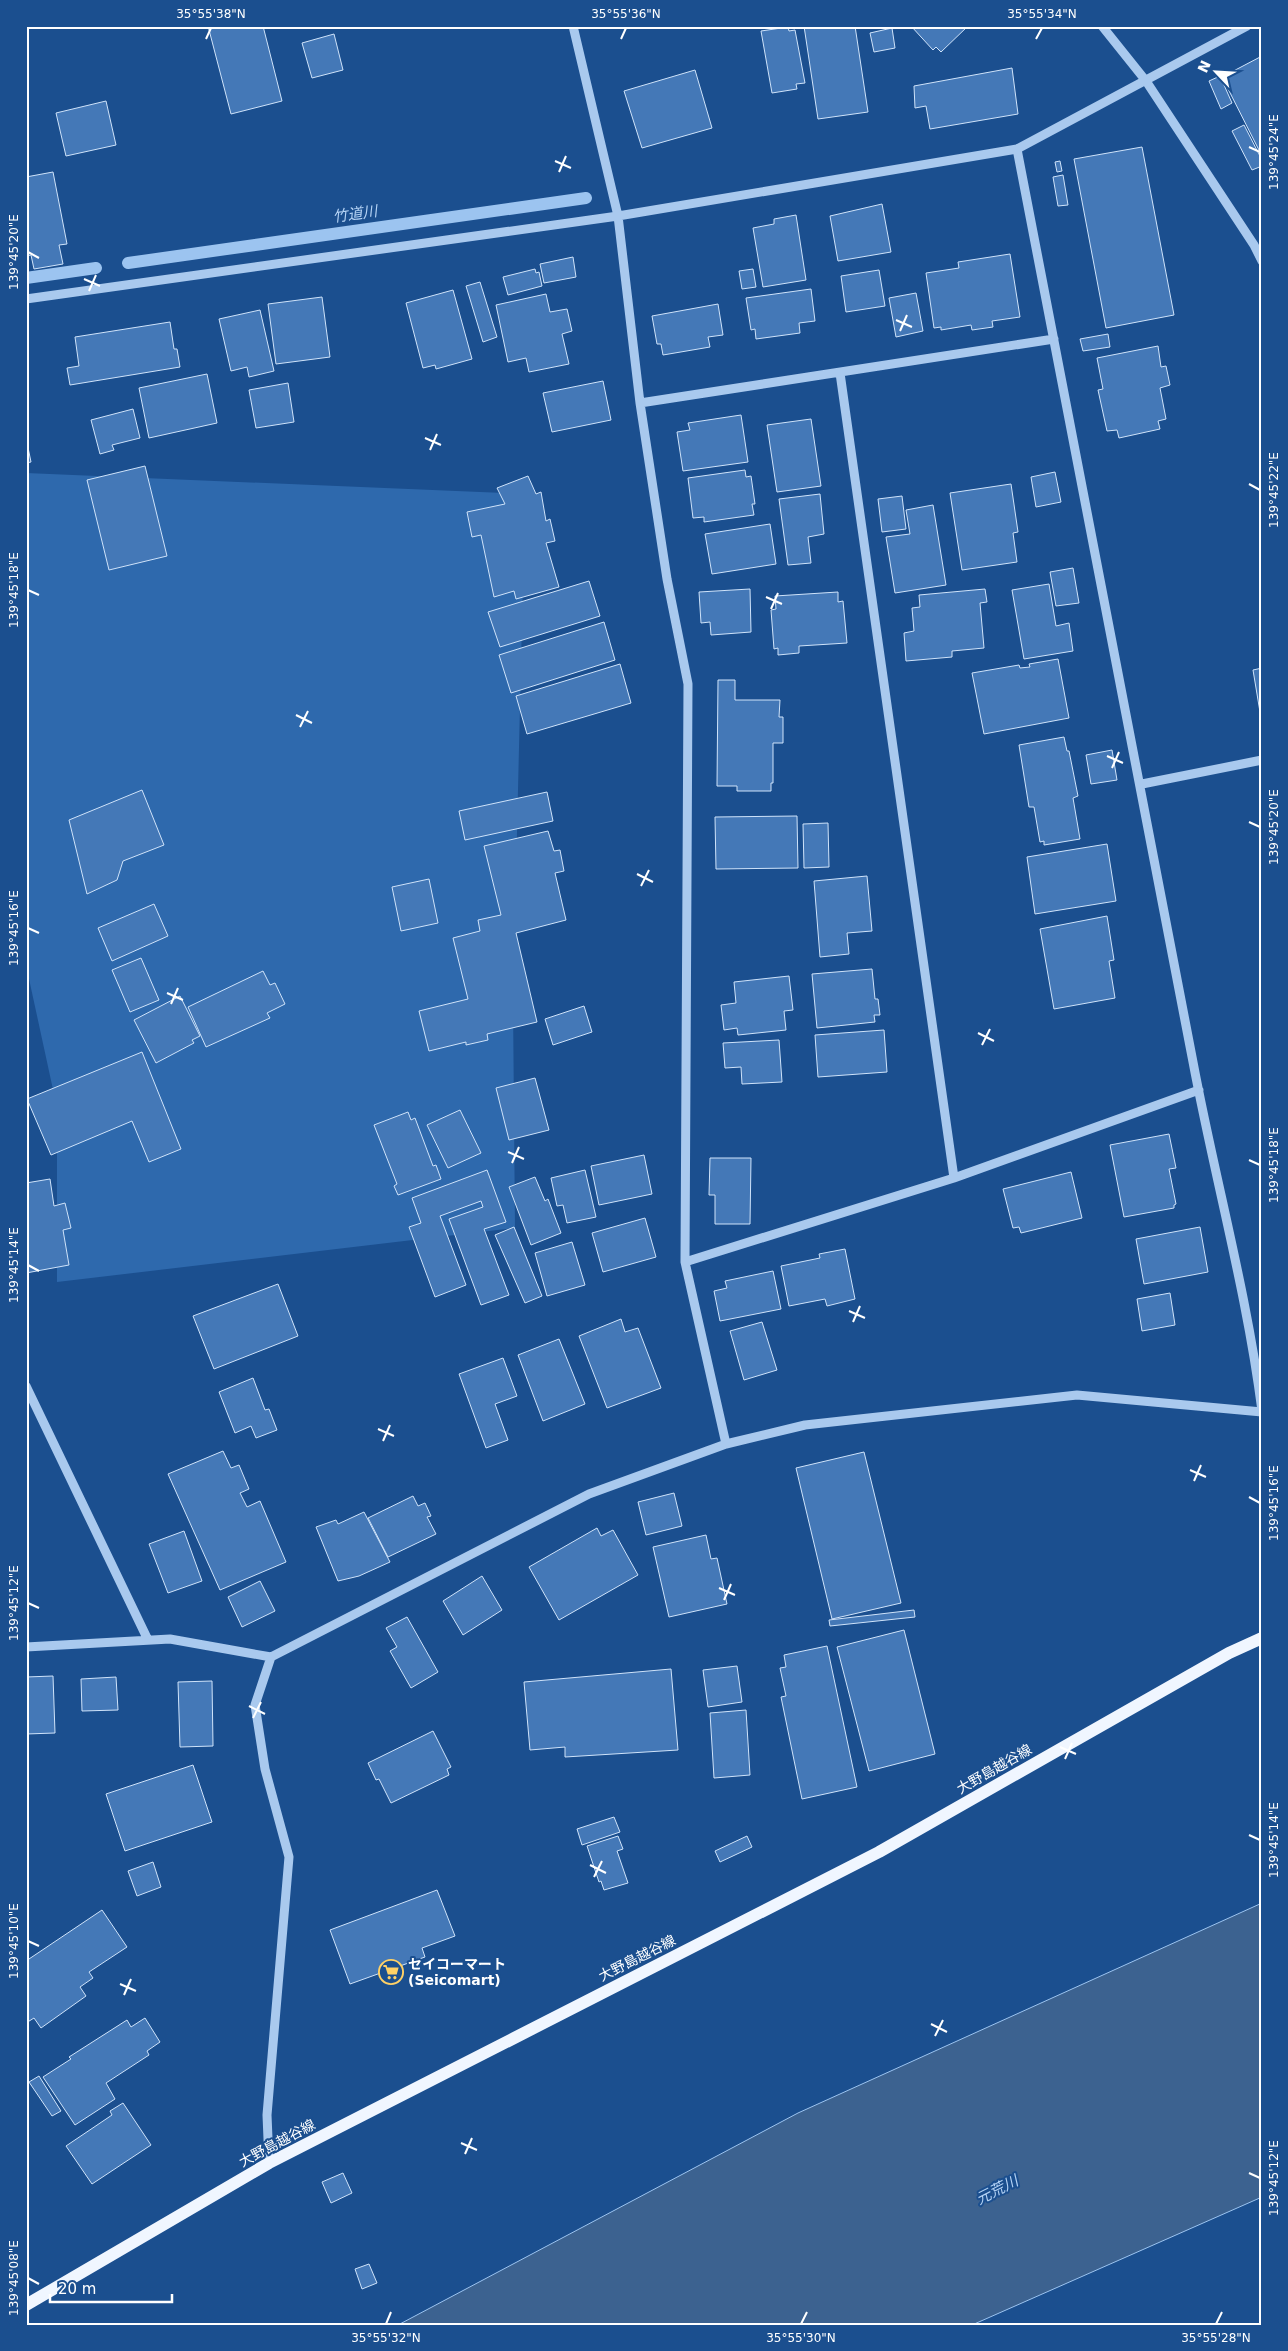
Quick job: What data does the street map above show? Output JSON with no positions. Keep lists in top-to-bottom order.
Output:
{
  "streets": {
    "main road": ["大野島越谷線"]
  },
  "water": ["竹道川", "元荒川"],
  "places": {
    "supermarket": ["セイコーマート (Seicomart)"]
  },
  "scale_bar": "20 m",
  "north": "top left",
  "coordinates": [
    "35°55'38\"N",
    "35°55'36\"N",
    "35°55'34\"N",
    "139°45'24\"E",
    "139°45'20\"E",
    "139°45'22\"E",
    "139°45'18\"E",
    "139°45'16\"E",
    "139°45'14\"E",
    "139°45'12\"E",
    "139°45'10\"E",
    "139°45'08\"E",
    "35°55'32\"N",
    "35°55'30\"N",
    "35°55'28\"N"
  ]
}
